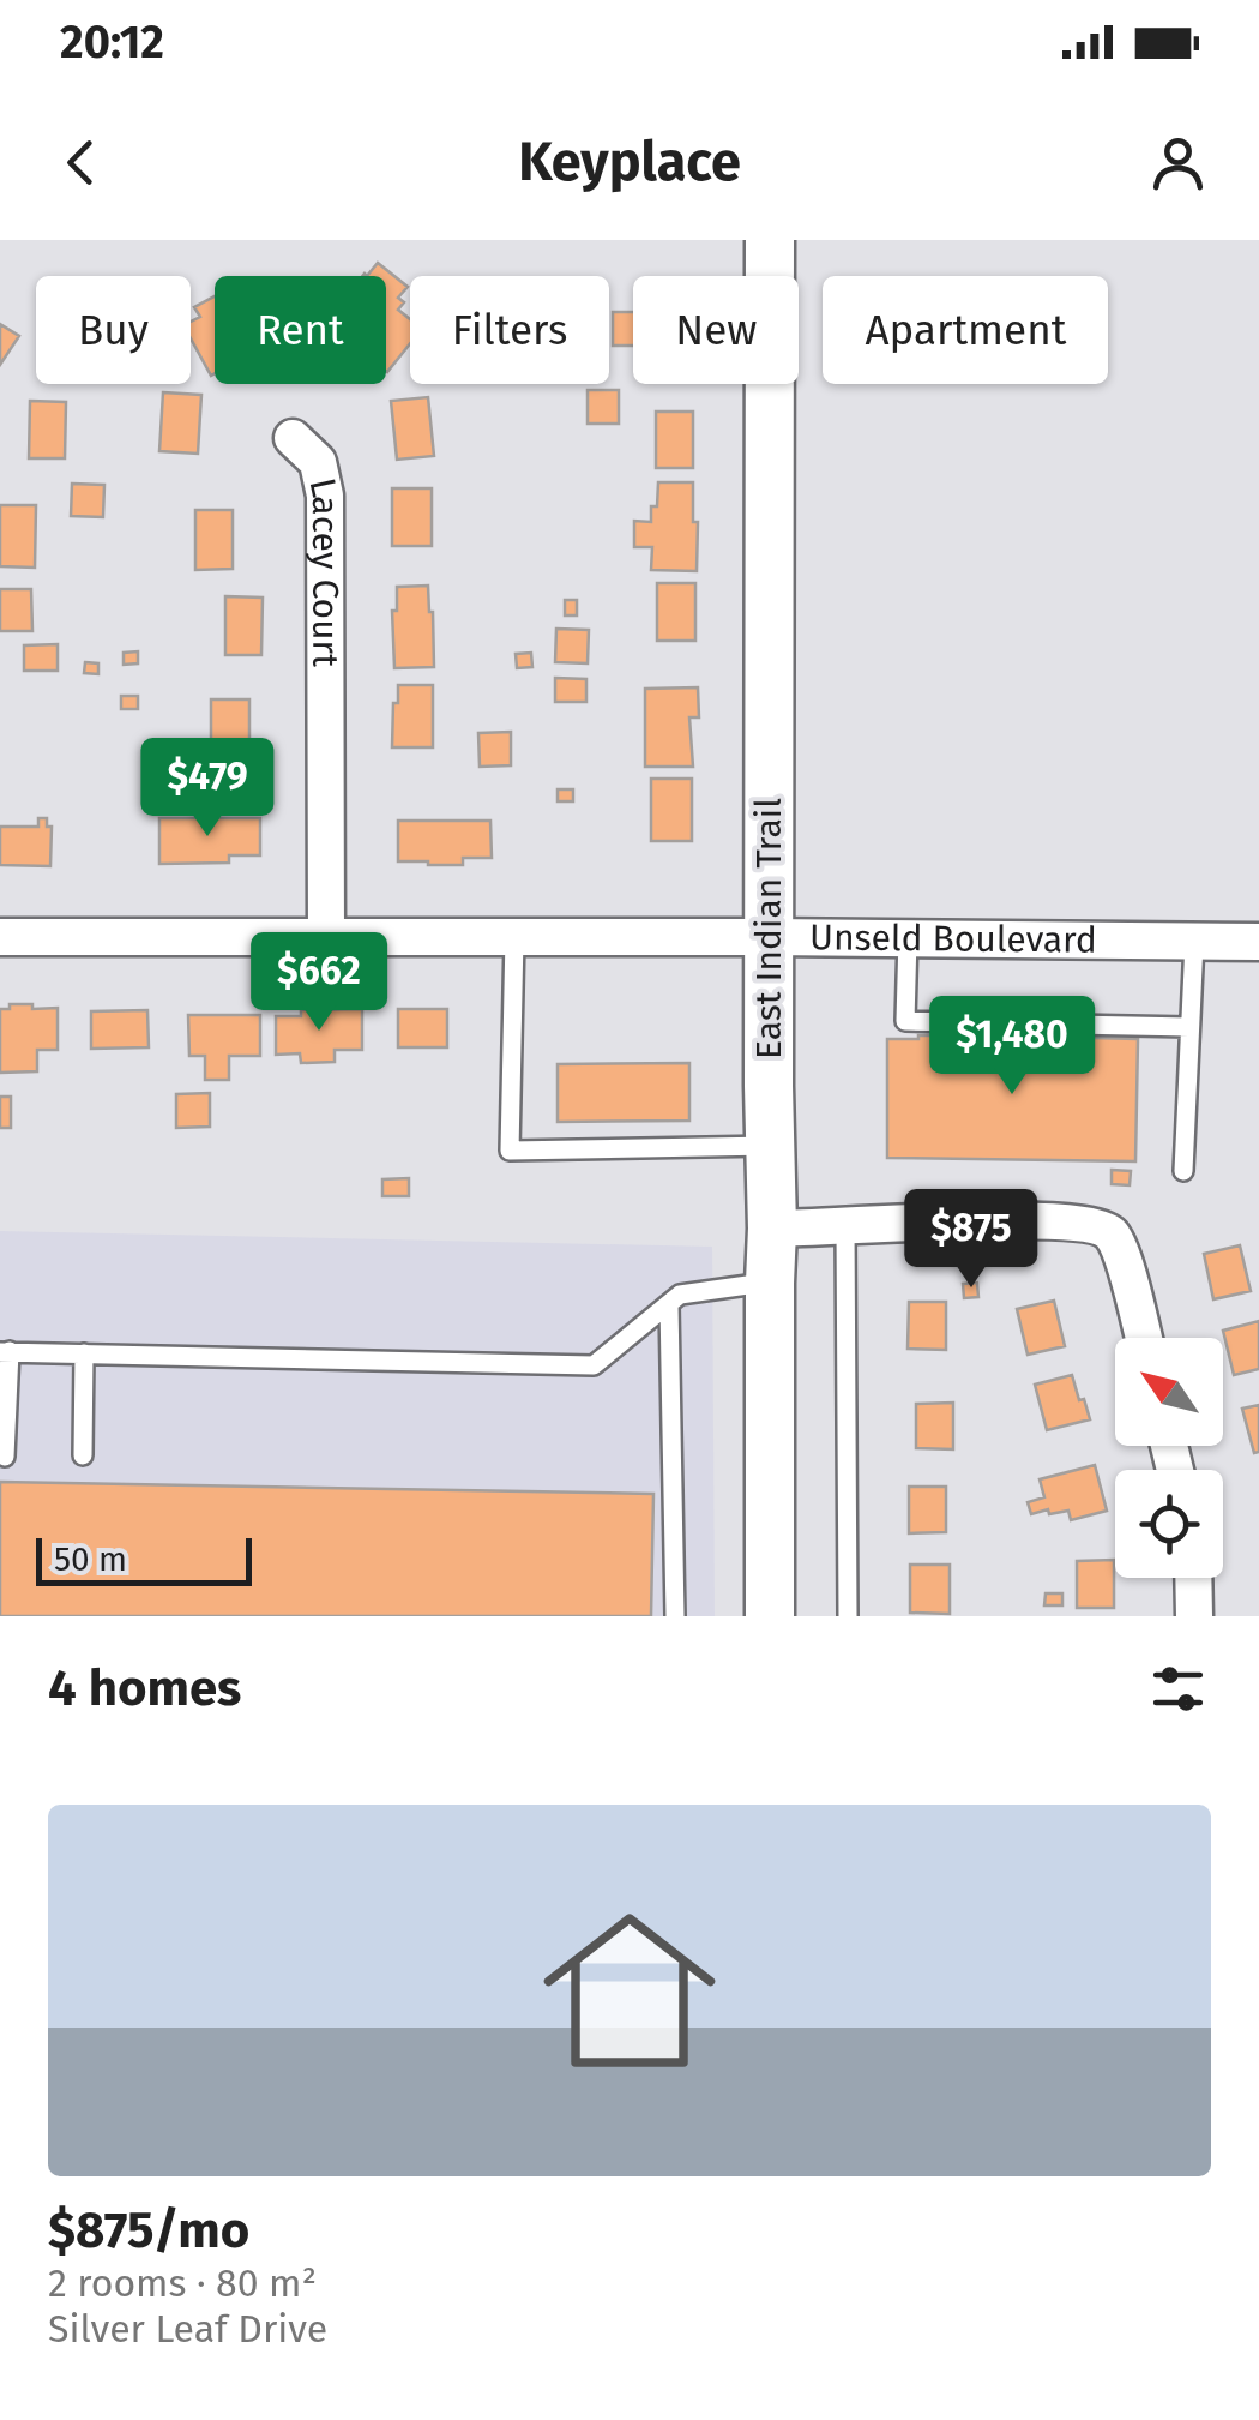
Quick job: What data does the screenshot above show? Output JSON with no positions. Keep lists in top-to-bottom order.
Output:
{
  "streets": {
    "main road": ["East Indian Trail"],
    "street": ["Lacey Court", "Unseld Boulevard"]
  },
  "crossings": [
    ["Lacey Court", "Unseld Boulevard"],
    ["East Indian Trail", "Unseld Boulevard"]
  ],
  "scale_bar": "50 m",
  "north": "top left",
  "page": {
    "status": "20:12",
    "header": "Keyplace",
    "chip": [
      "Buy",
      "Rent",
      "Filters",
      "New",
      "Apartment"
    ],
    "price": [
      "$479",
      "$662",
      "$1,480",
      "$875"
    ],
    "scale": "50 m",
    "heading": "4 homes",
    "list": [
      {
        "name": "$875/mo",
        "note": "2 rooms · 80 m² · Silver Leaf Drive"
      }
    ]
  }
}
